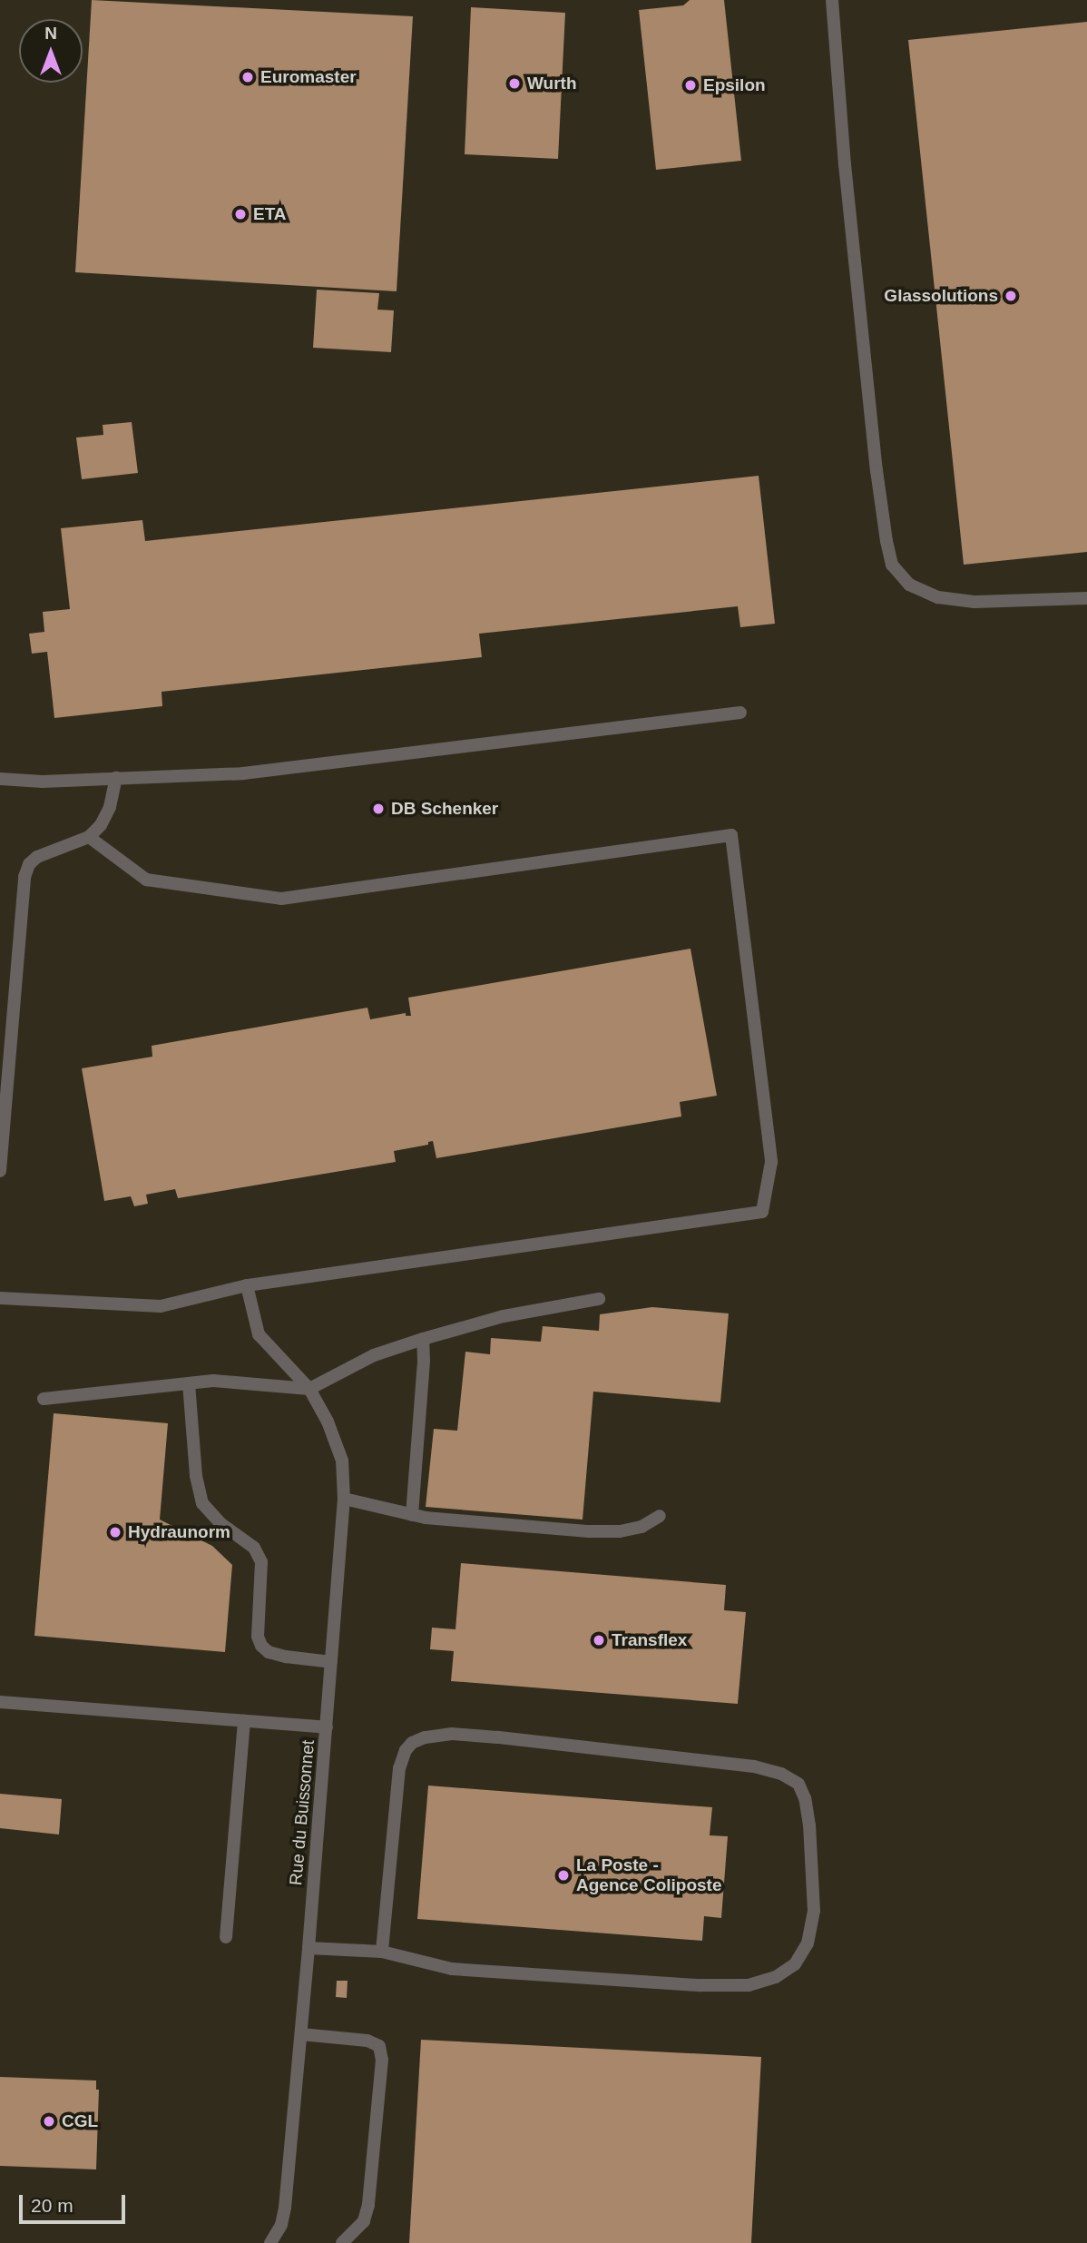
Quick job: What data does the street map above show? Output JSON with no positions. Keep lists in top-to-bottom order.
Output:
{
  "streets": {
    "street": ["Rue du Buissonnet"]
  },
  "places": [
    "Euromaster",
    "Wurth",
    "Epsilon",
    "ETA",
    "Glassolutions",
    "DB Schenker",
    "Hydraunorm",
    "Transflex",
    "La Poste - Agence Coliposte",
    "CGL"
  ],
  "scale_bar": "20 m",
  "north": "top"
}
